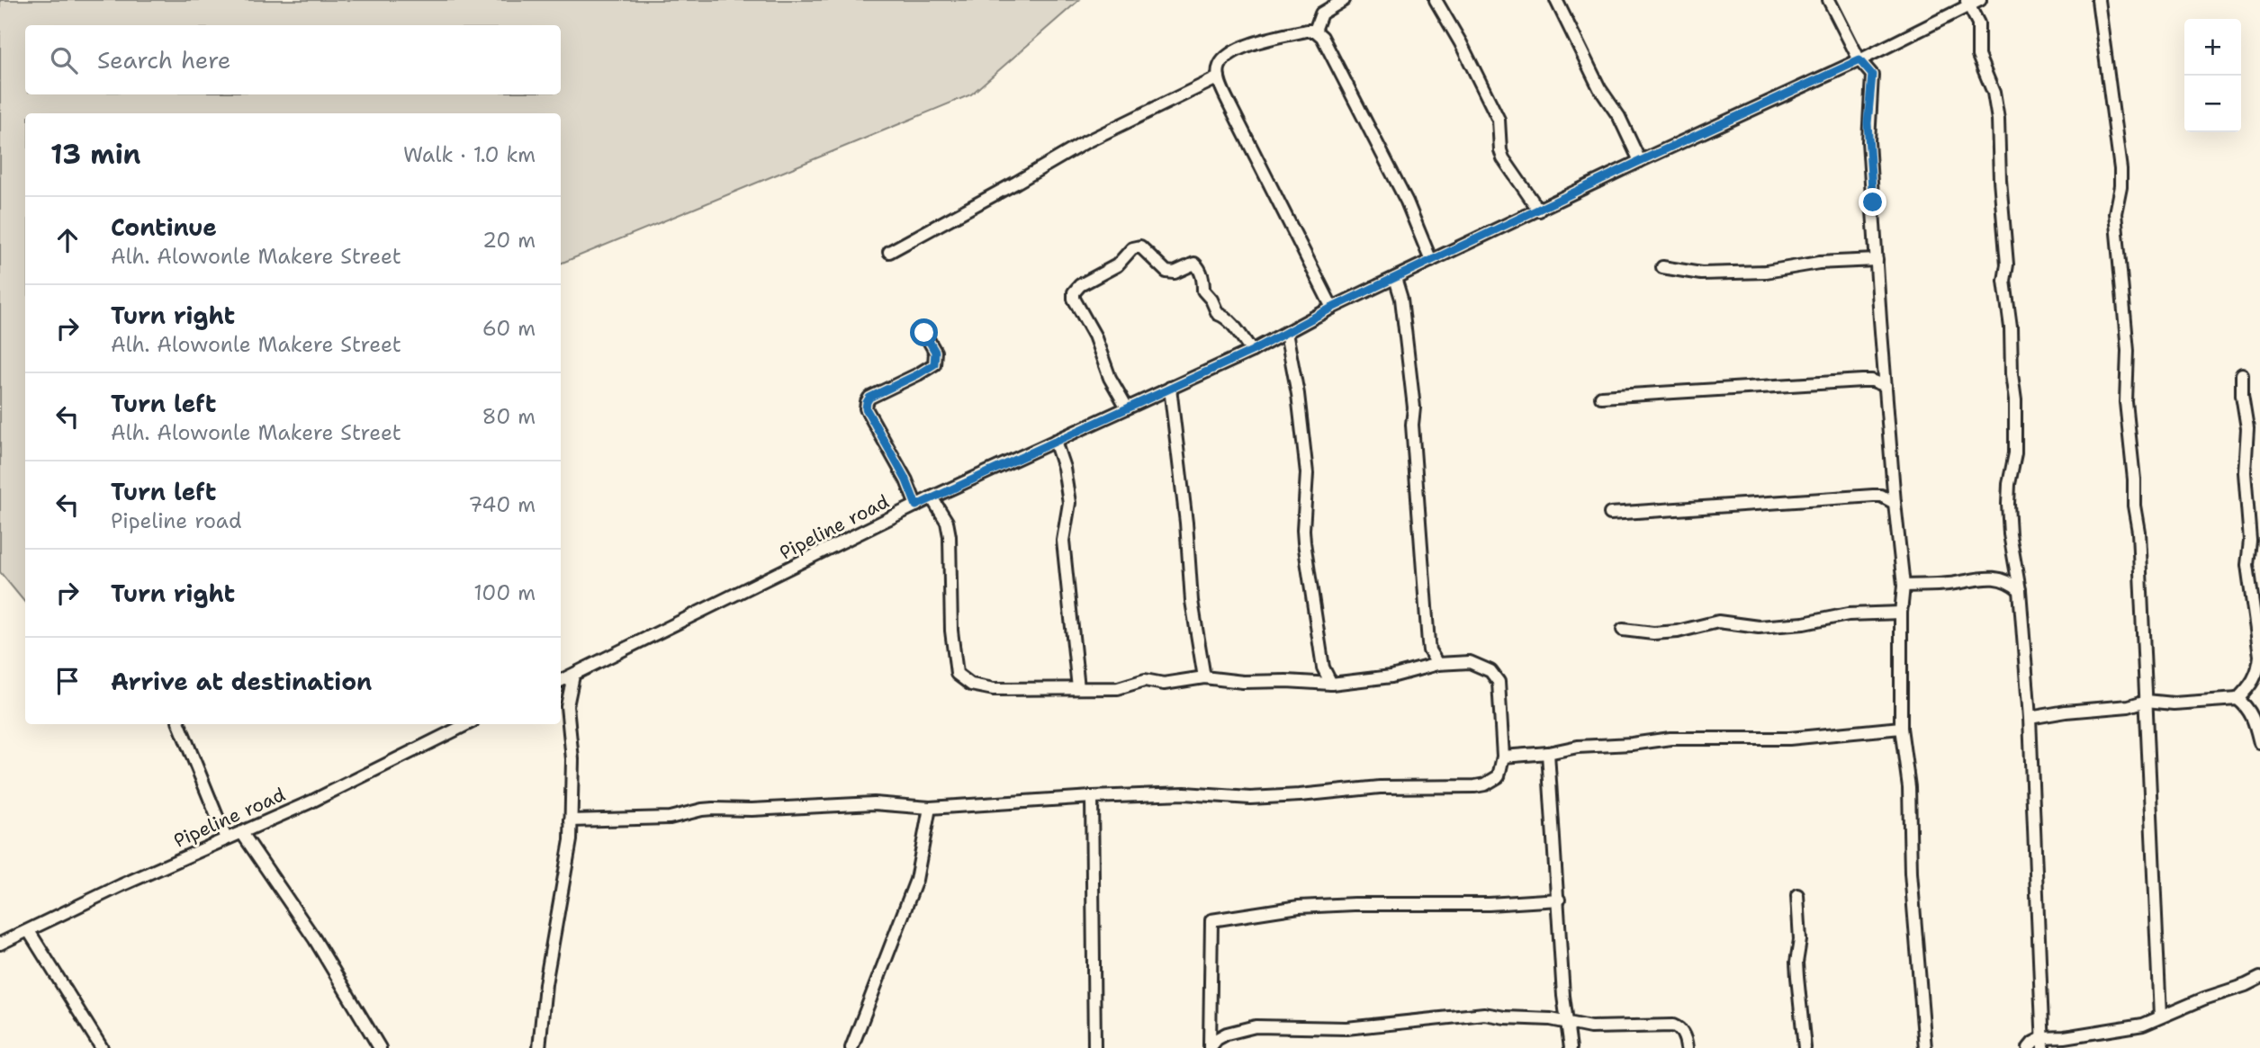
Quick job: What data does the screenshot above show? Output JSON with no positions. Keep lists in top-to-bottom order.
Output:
{
  "streets": {
    "street": ["Pipeline road"]
  },
  "page": {
    "map_buttons": ["+", "−"],
    "search": "Search here",
    "heading": ["13 min", "Walk · 1.0 km"],
    "list": [
      ["Continue", "Alh. Alowonle Makere Street", "20 m"],
      ["Turn right", "Alh. Alowonle Makere Street", "60 m"],
      ["Turn left", "Alh. Alowonle Makere Street", "80 m"],
      ["Turn left", "Pipeline road", "740 m"],
      ["Turn right", "100 m"],
      "Arrive at destination"
    ]
  }
}
